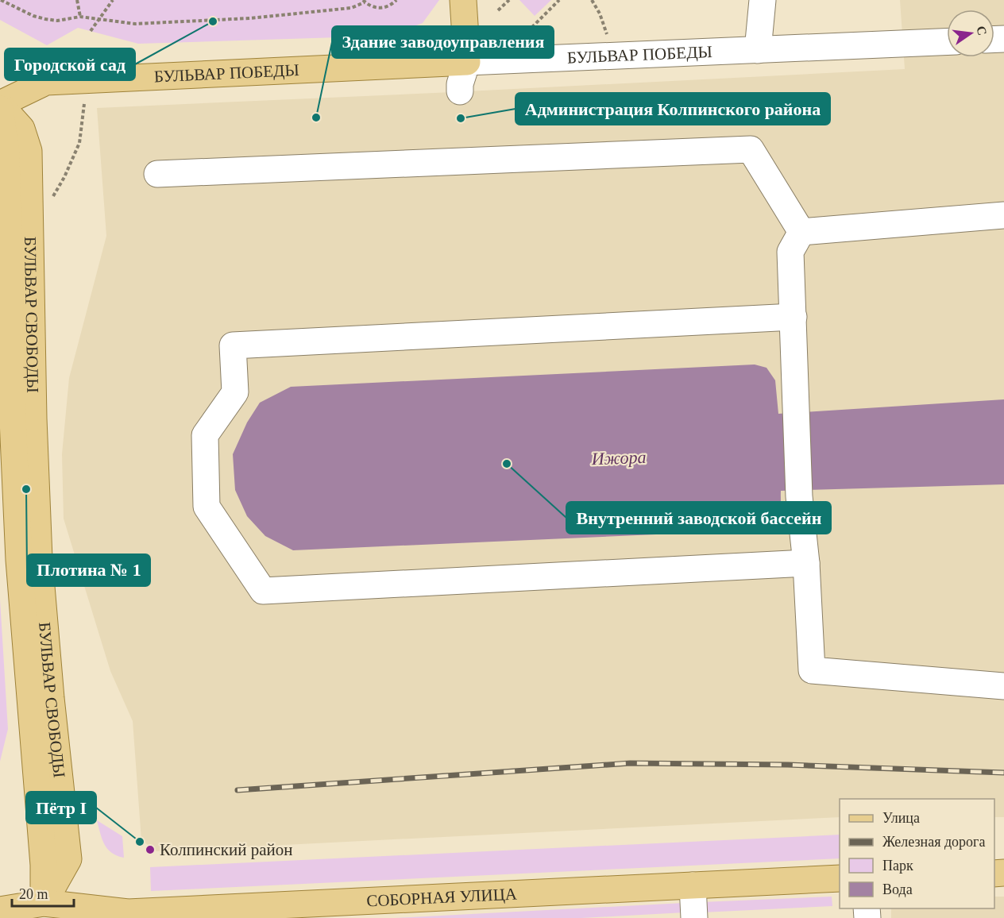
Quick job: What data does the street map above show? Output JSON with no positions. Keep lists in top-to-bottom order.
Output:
{
  "streets": {
    "main road": ["БУЛЬВАР ПОБЕДЫ", "БУЛЬВАР СВОБОДЫ", "СОБОРНАЯ УЛИЦА"]
  },
  "crossings": [
    ["БУЛЬВАР ПОБЕДЫ", "БУЛЬВАР СВОБОДЫ"],
    ["БУЛЬВАР СВОБОДЫ", "СОБОРНАЯ УЛИЦА"]
  ],
  "water": ["Ижора"],
  "places": [
    "Городской сад",
    "Здание заводоуправления",
    "Администрация Колпинского района",
    "Внутренний заводской бассейн",
    "Плотина № 1",
    "Пётр I",
    "Колпинский район"
  ],
  "legend": [
    "Улица",
    "Железная дорога",
    "Парк",
    "Вода"
  ],
  "scale_bar": "20 m",
  "north": "right"
}
